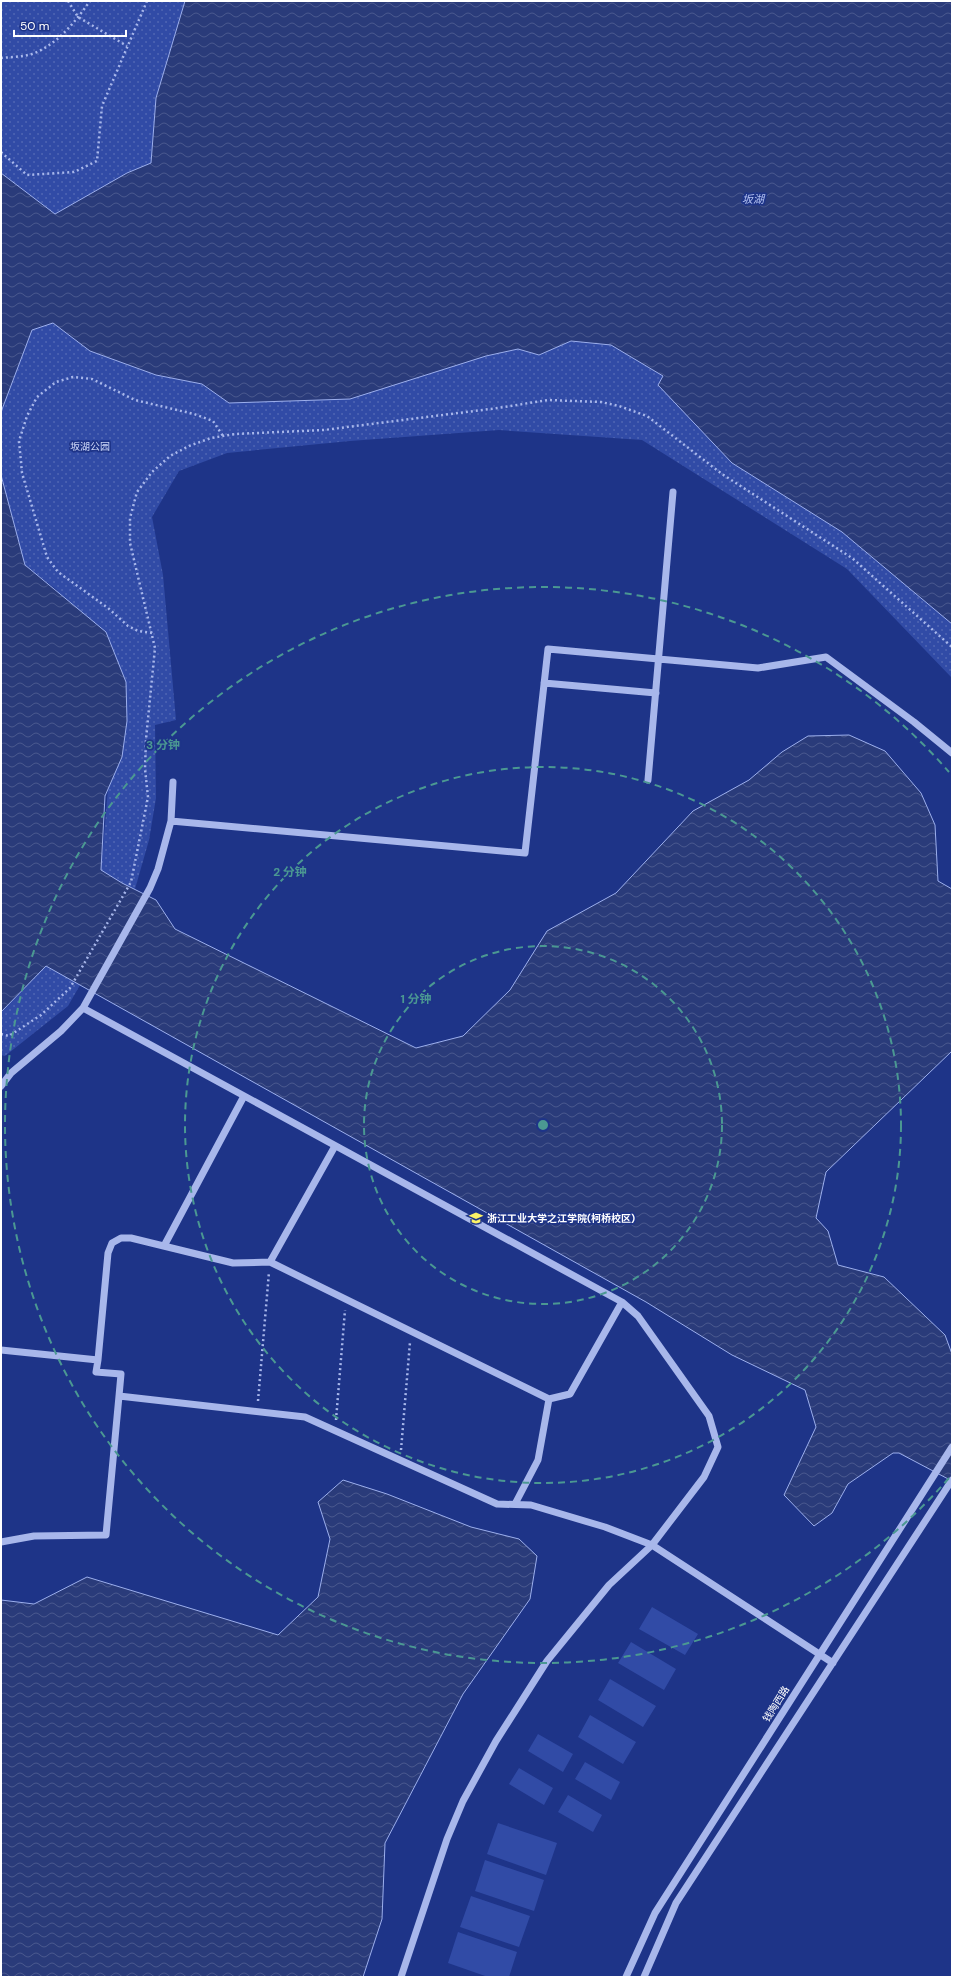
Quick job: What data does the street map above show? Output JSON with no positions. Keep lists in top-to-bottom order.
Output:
{
  "streets": {
    "street": ["钱陶西路"]
  },
  "water": ["坂湖"],
  "parks": ["坂湖公园"],
  "places": {
    "school or university": ["浙江工业大学之江学院(柯桥校区)"]
  },
  "scale_bar": "50 m",
  "rings": ["3 分钟", "2 分钟", "1 分钟"]
}
